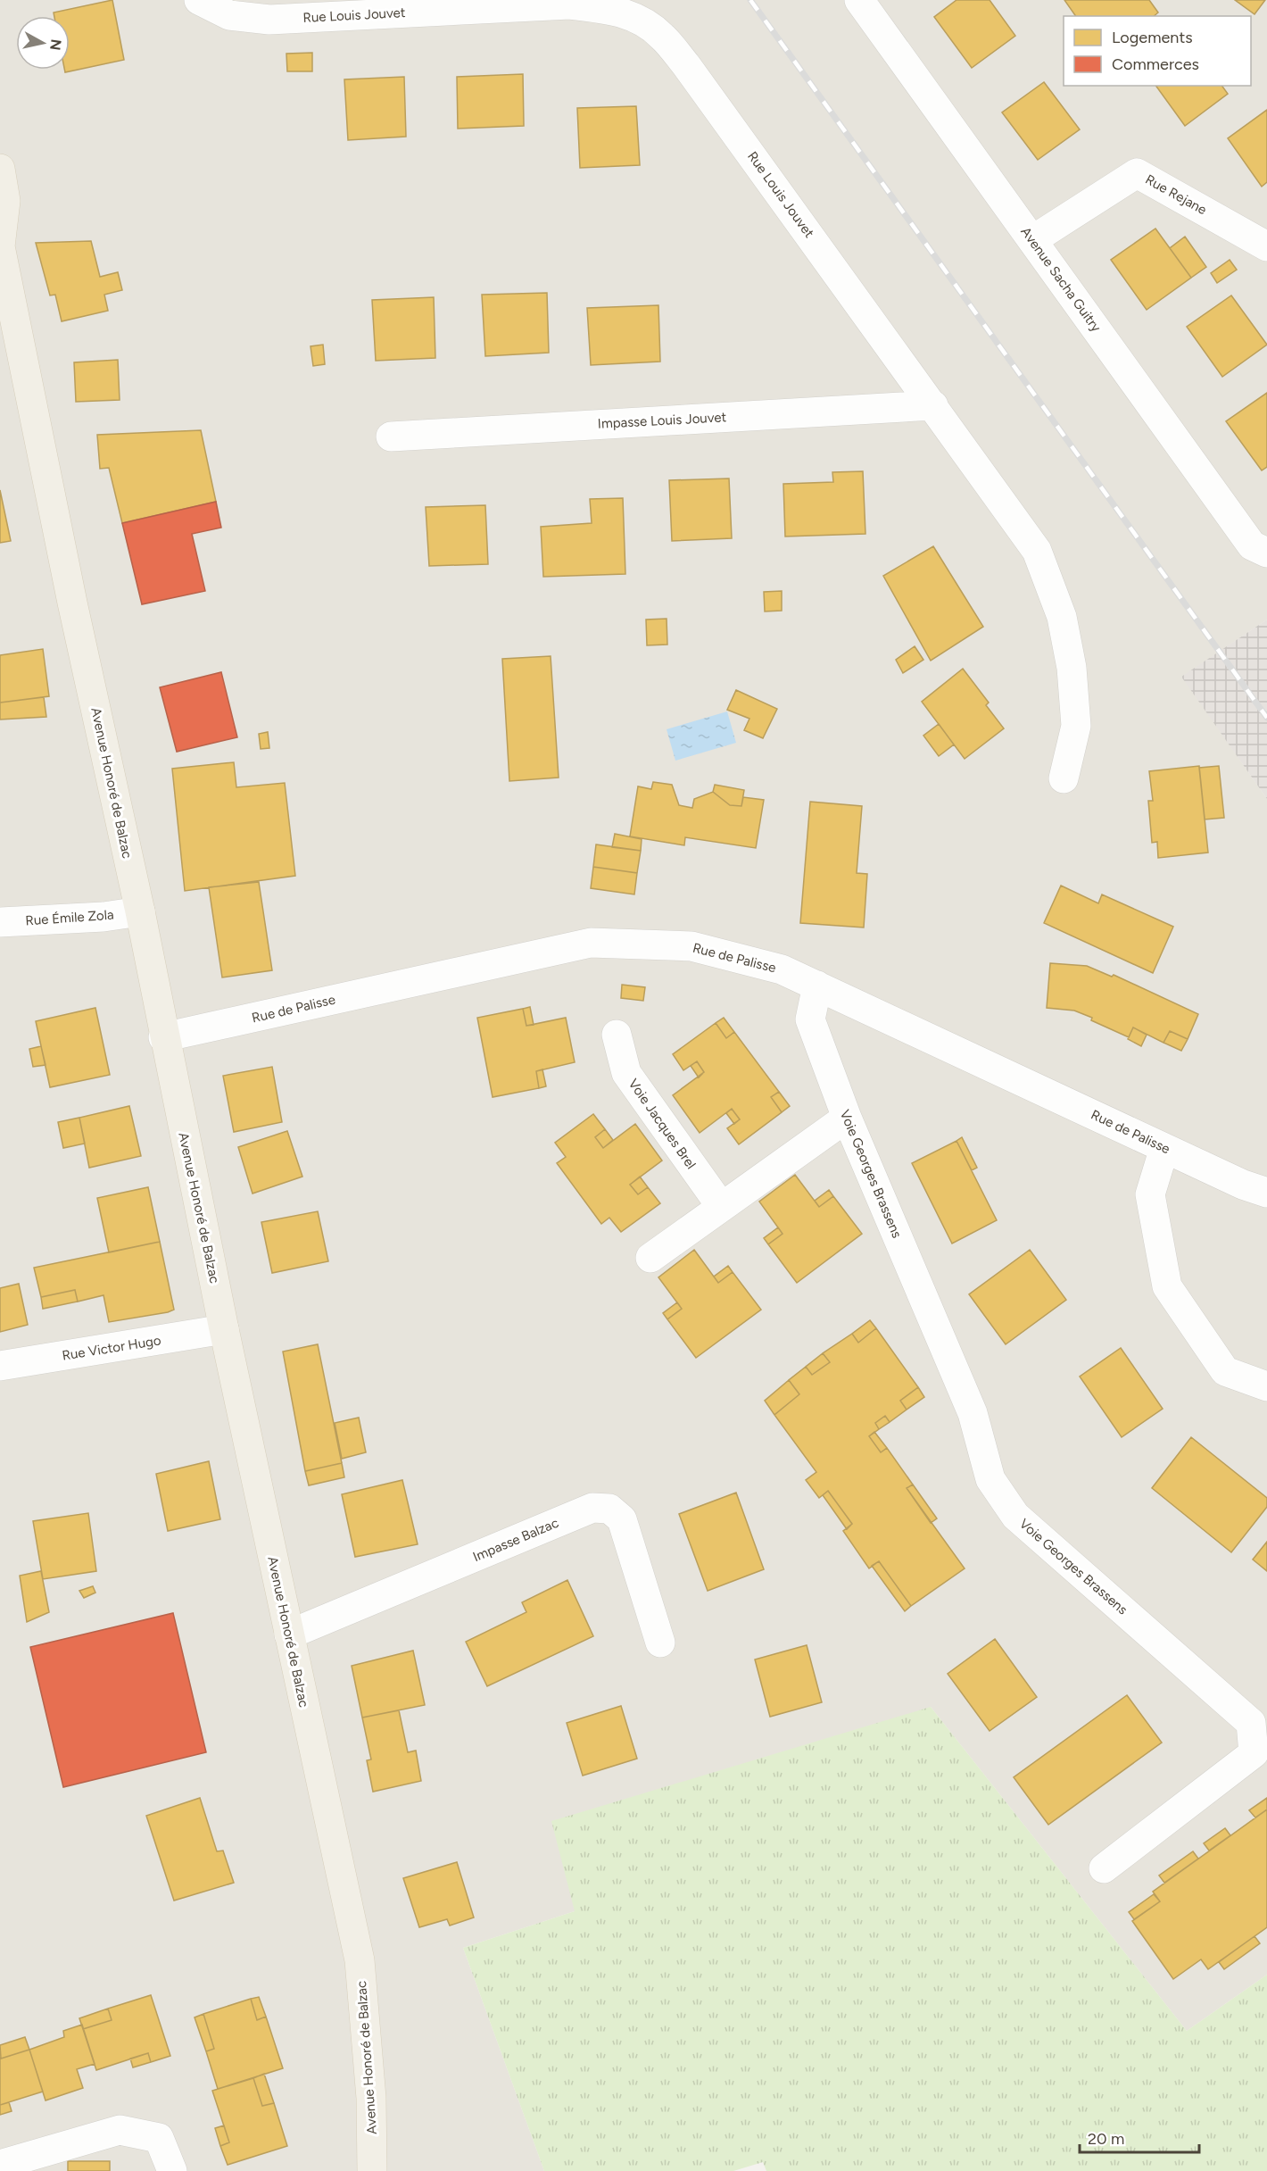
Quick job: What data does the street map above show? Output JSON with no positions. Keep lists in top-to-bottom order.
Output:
{
  "streets": {
    "main road": ["Avenue Honoré de Balzac"],
    "street": [
      "Rue Louis Jouvet",
      "Rue Rejane",
      "Avenue Sacha Guitry",
      "Impasse Louis Jouvet",
      "Rue Émile Zola",
      "Rue de Palisse",
      "Voie Jacques Brel",
      "Voie Georges Brassens",
      "Rue Victor Hugo",
      "Impasse Balzac"
    ]
  },
  "crossings": [
    ["Rue Louis Jouvet", "Impasse Louis Jouvet"],
    ["Rue Rejane", "Avenue Sacha Guitry"],
    ["Avenue Honoré de Balzac", "Rue Émile Zola"],
    ["Avenue Honoré de Balzac", "Rue de Palisse"],
    ["Avenue Honoré de Balzac", "Rue Victor Hugo"],
    ["Avenue Honoré de Balzac", "Impasse Balzac"],
    ["Rue de Palisse", "Voie Georges Brassens"]
  ],
  "legend": ["Logements", "Commerces"],
  "scale_bar": "20 m",
  "north": "right"
}
